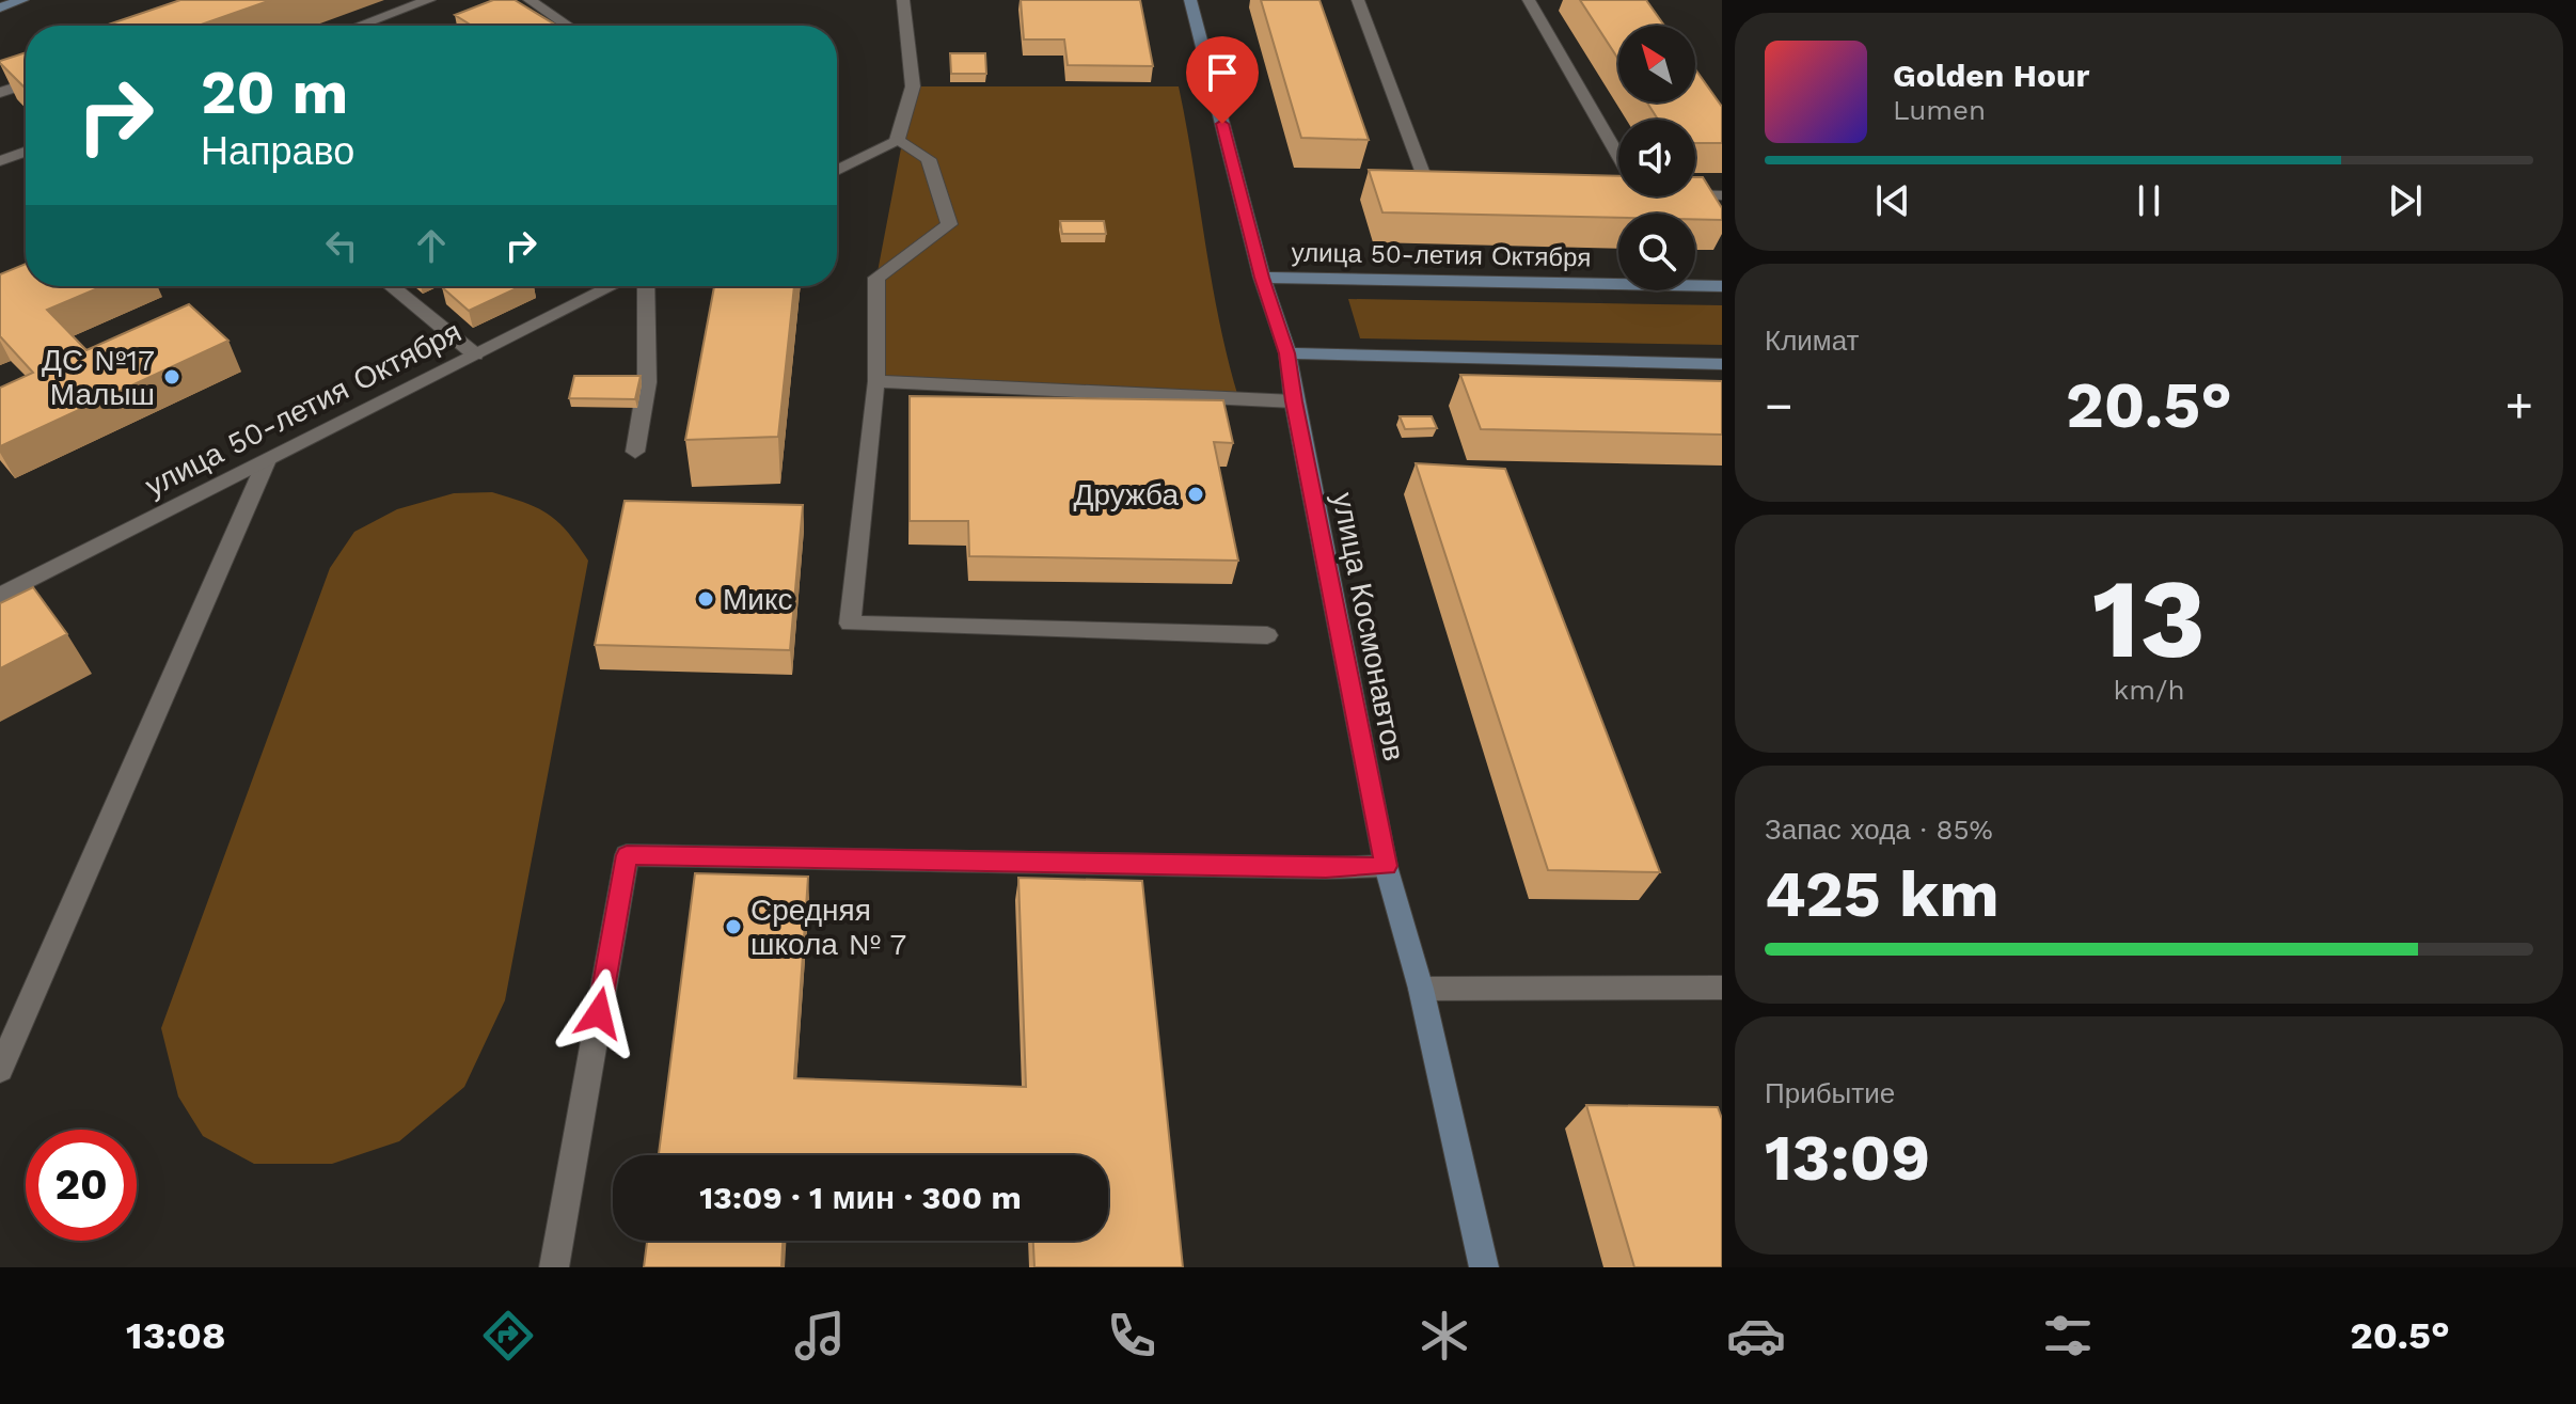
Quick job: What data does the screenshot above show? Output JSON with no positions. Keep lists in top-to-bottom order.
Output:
{
  "streets": {
    "main road": ["улица 50-летия Октября", "улица Космонавтов"]
  },
  "crossings": [
    ["улица 50-летия Октября", "улица Космонавтов"]
  ],
  "places": [
    "ДС №17 Малыш",
    "Дружба",
    "Микс",
    "Средняя школа № 7"
  ],
  "north": "top left",
  "page": {
    "turn": ["20 m", "Направо"],
    "song": ["Golden Hour", "Lumen"],
    "tile": [
      "Климат",
      ["13", "km/h"],
      ["Запас хода · 85%", "425 km"],
      ["Прибытие", "13:09"]
    ],
    "heat": ["−", "20.5°", "+"],
    "limit": "20",
    "trip": "13:09 · 1 мин · 300 m",
    "tabs": ["13:08", "20.5°"]
  }
}
